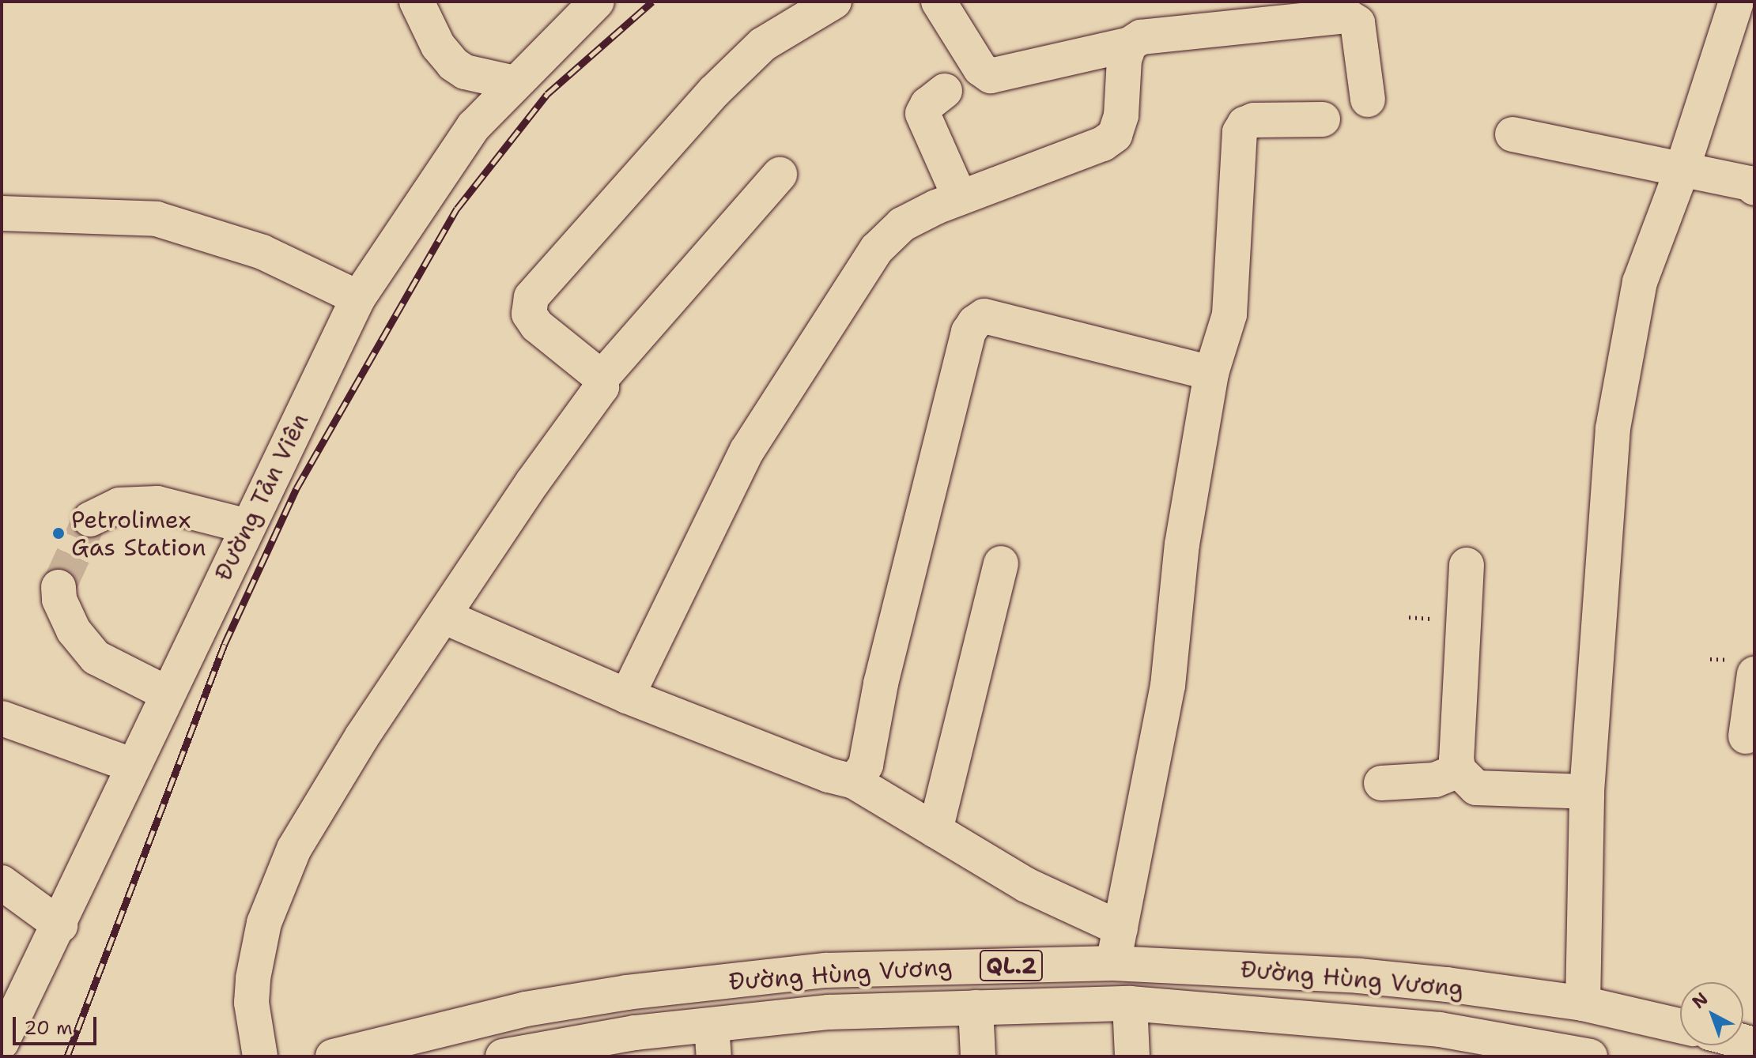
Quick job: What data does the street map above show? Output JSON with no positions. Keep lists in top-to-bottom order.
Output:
{
  "streets": {
    "main road": ["Đường Tản Viên", "QL.2", "Đường Hùng Vương"]
  },
  "places": ["Petrolimex Gas Station"],
  "scale_bar": "20 m",
  "north": "top left"
}
